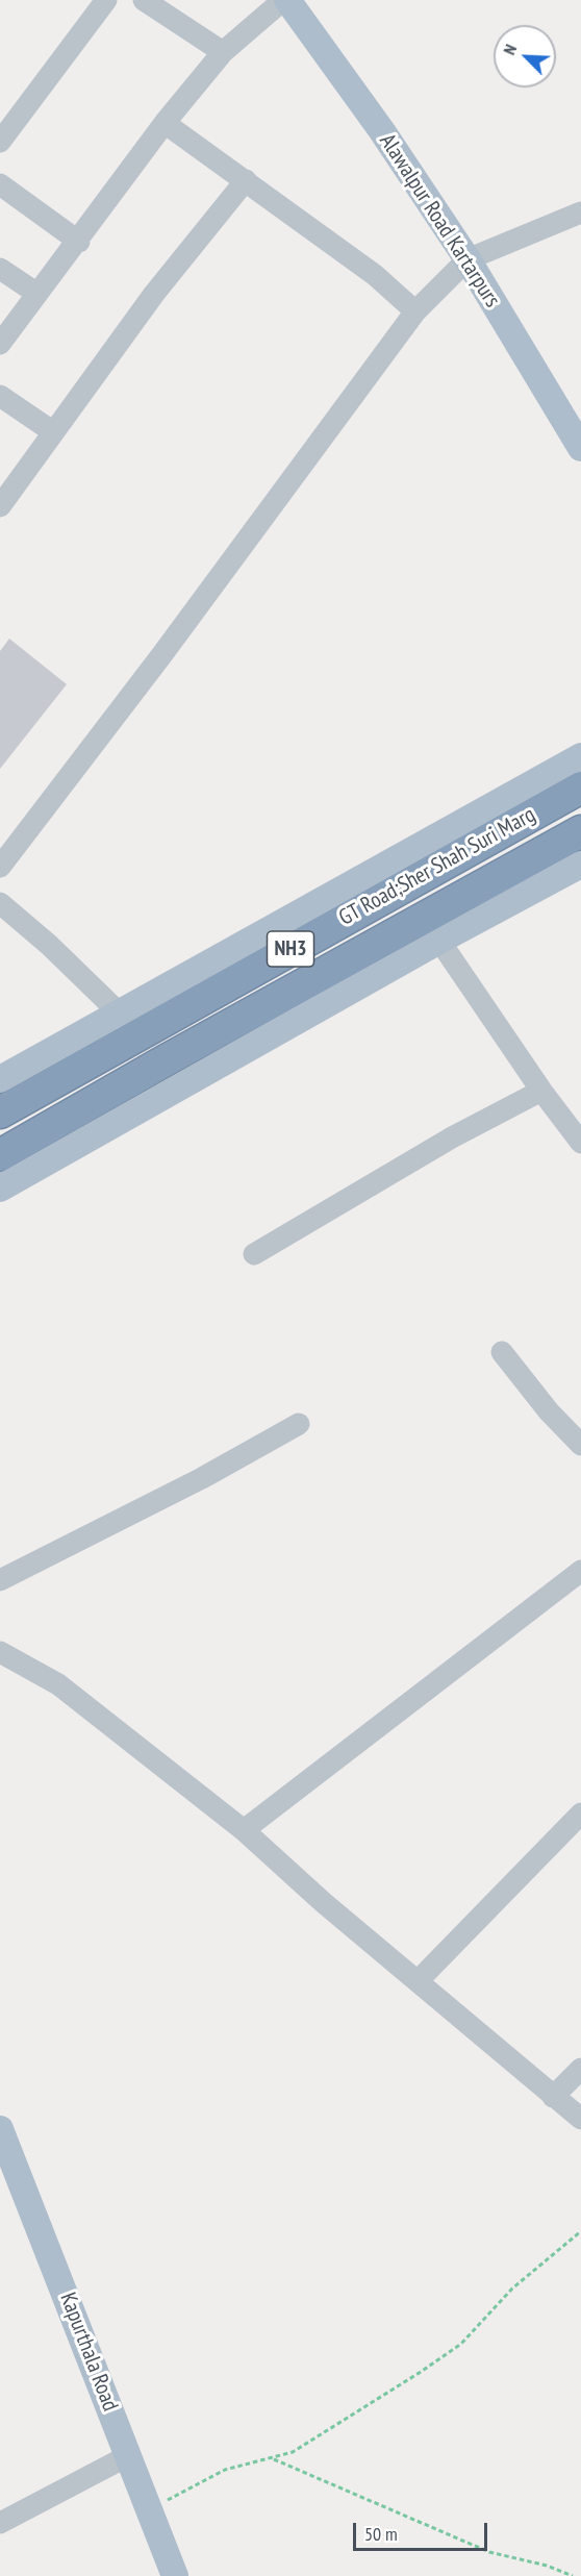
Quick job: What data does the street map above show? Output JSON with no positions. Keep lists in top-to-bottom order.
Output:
{
  "streets": {
    "highway": ["GT Road;Sher Shah Suri Marg", "NH3"],
    "main road": ["Alawalpur Road Kartarpurs", "Kapurthala Road"]
  },
  "scale_bar": "50 m",
  "north": "top left"
}
